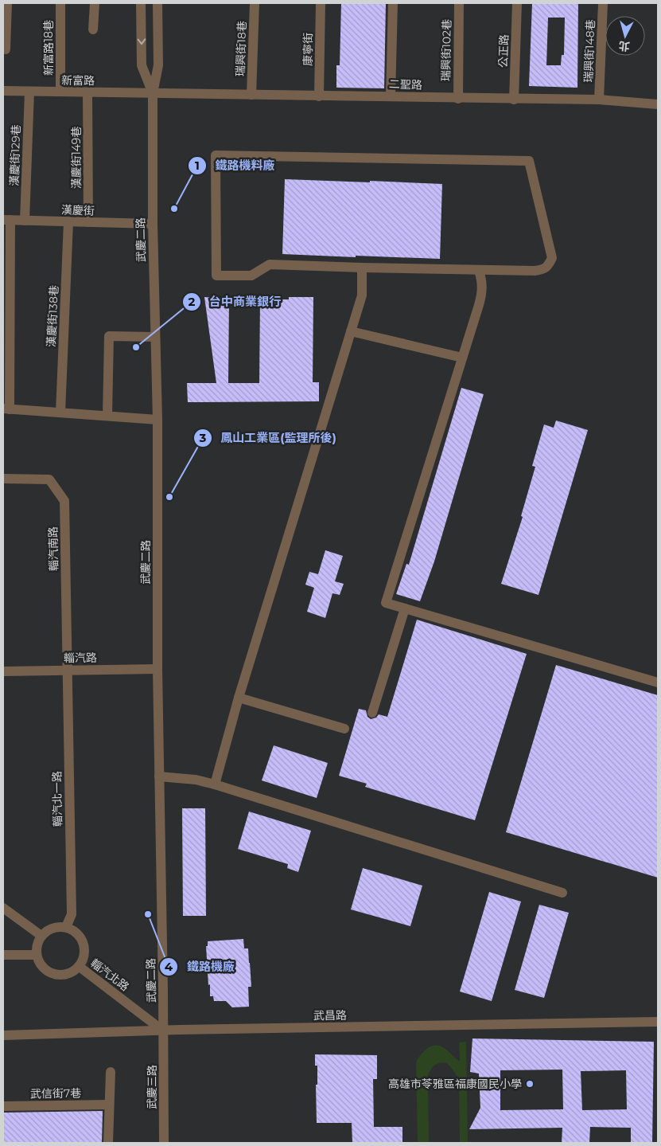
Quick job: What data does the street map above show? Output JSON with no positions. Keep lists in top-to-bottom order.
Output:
{
  "streets": {
    "street": [
      "新富路18巷",
      "瑞興街18巷",
      "康寧街",
      "瑞興街102巷",
      "公正路",
      "瑞興街148巷",
      "新富路",
      "二聖路",
      "漢慶街129巷",
      "漢慶街149巷",
      "漢慶街",
      "武慶二路",
      "漢慶街138巷",
      "輜汽南路",
      "輜汽路",
      "輜汽北一路",
      "輜汽北路",
      "武昌路",
      "武慶三路",
      "武信街7巷"
    ]
  },
  "crossings": [
    ["新富路18巷", "新富路"],
    ["瑞興街18巷", "二聖路"],
    ["康寧街", "二聖路"],
    ["瑞興街102巷", "二聖路"],
    ["公正路", "二聖路"],
    ["瑞興街148巷", "二聖路"],
    ["新富路", "二聖路"],
    ["新富路", "漢慶街129巷"],
    ["新富路", "漢慶街149巷"],
    ["新富路", "武慶二路"],
    ["二聖路", "武慶二路"],
    ["漢慶街129巷", "漢慶街"],
    ["漢慶街149巷", "漢慶街"],
    ["漢慶街", "武慶二路"],
    ["漢慶街", "漢慶街138巷"],
    ["武慶二路", "輜汽路"],
    ["武慶二路", "輜汽北路"],
    ["武慶二路", "武昌路"],
    ["武慶二路", "武慶三路"],
    ["輜汽南路", "輜汽路"],
    ["輜汽南路", "輜汽北一路"],
    ["輜汽路", "輜汽北一路"],
    ["輜汽北一路", "輜汽北路"],
    ["輜汽北路", "武昌路"],
    ["輜汽北路", "武慶三路"],
    ["武昌路", "武慶三路"]
  ],
  "places": [
    "鐵路機料廠",
    "台中商業銀行",
    "鳳山工業區(監理所後)",
    "鐵路機廠",
    "高雄市苓雅區福康國民小學"
  ],
  "north": "bottom"
}
